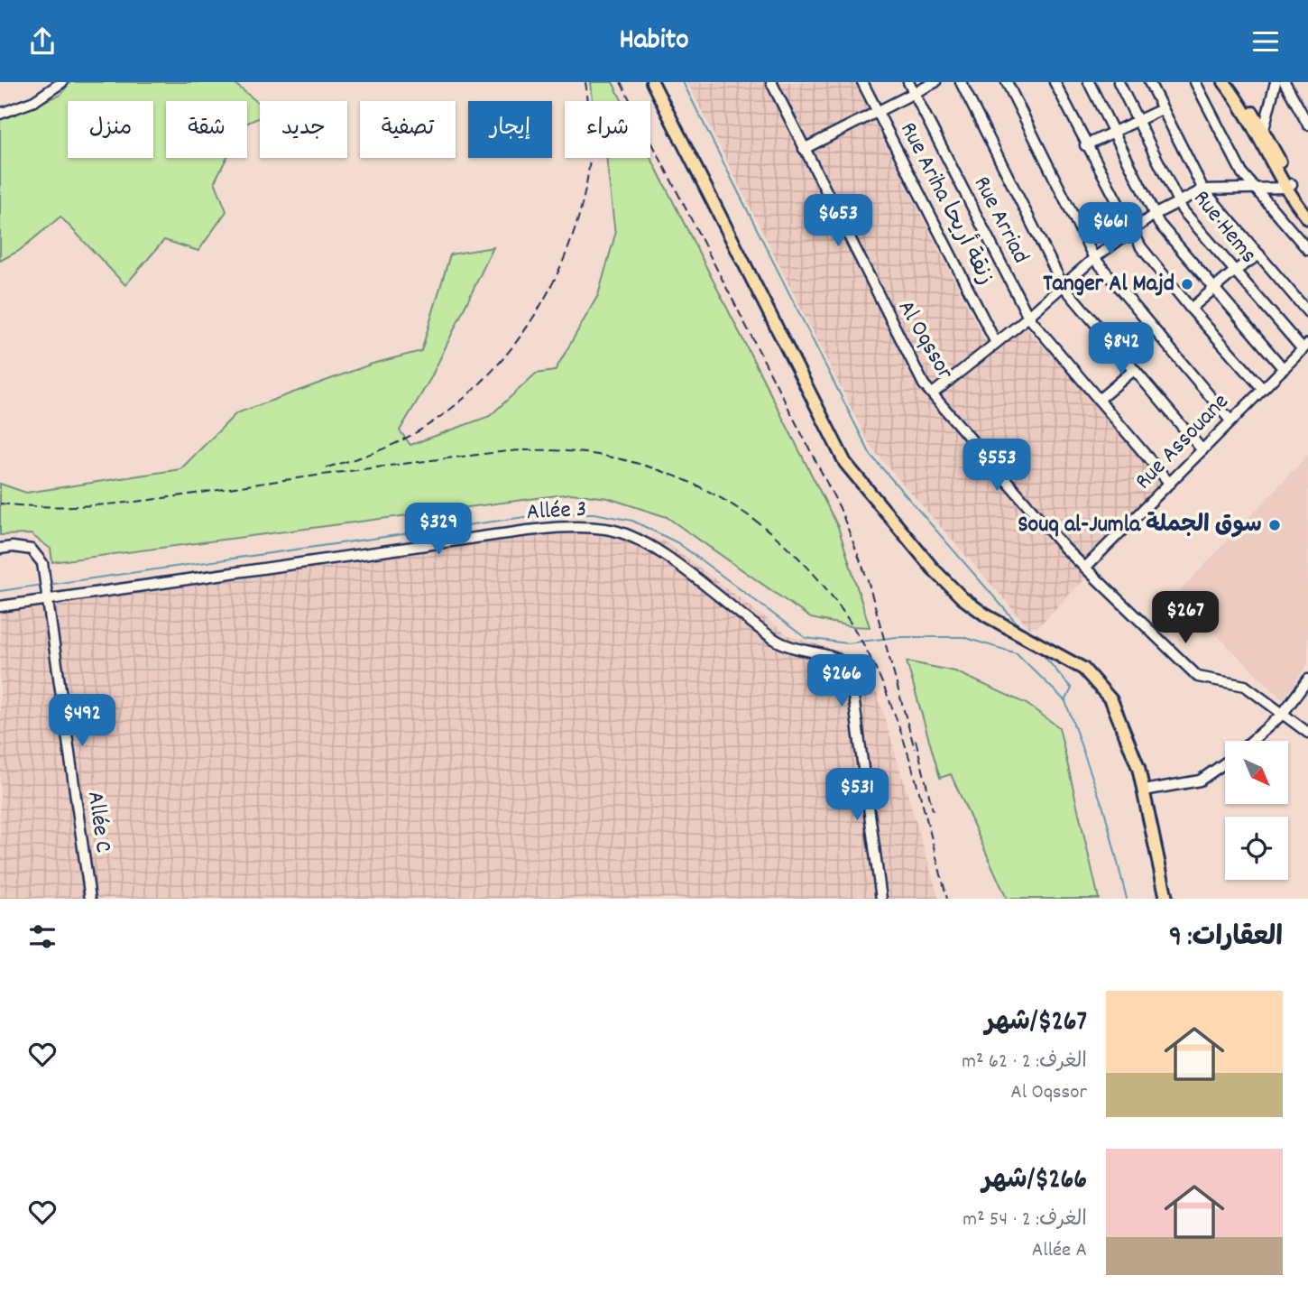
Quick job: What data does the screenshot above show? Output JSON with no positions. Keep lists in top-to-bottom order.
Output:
{
  "streets": {
    "street": [
      "Rue Ariha زنقة أريحا",
      "Rue Arriad",
      "Rue Hems",
      "Al Oqssor",
      "Rue Assouane",
      "Allée 3",
      "Allée C"
    ]
  },
  "crossings": [
    ["Rue Arriad", "Rue Assouane"],
    ["Rue Hems", "Rue Assouane"],
    ["Al Oqssor", "Rue Assouane"],
    ["Allée 3", "Allée C"]
  ],
  "places": ["Tanger Al Majd", "Souq al-Jumla سوق الجملة"],
  "north": "bottom right",
  "page": {
    "header": "Habito",
    "chip": [
      "شراء",
      "إيجار",
      "تصفية",
      "جديد",
      "شقة",
      "منزل"
    ],
    "price": [
      "$653",
      "$661",
      "$842",
      "$553",
      "$329",
      "$267",
      "$266",
      "$492",
      "$531"
    ],
    "heading": "العقارات: 9",
    "list": [
      {
        "name": "$267/شهر",
        "note": "الغرف: 2 · 62 m² · Al Oqssor"
      },
      {
        "name": "$266/شهر",
        "note": "الغرف: 2 · 54 m² · Allée A"
      }
    ]
  }
}
